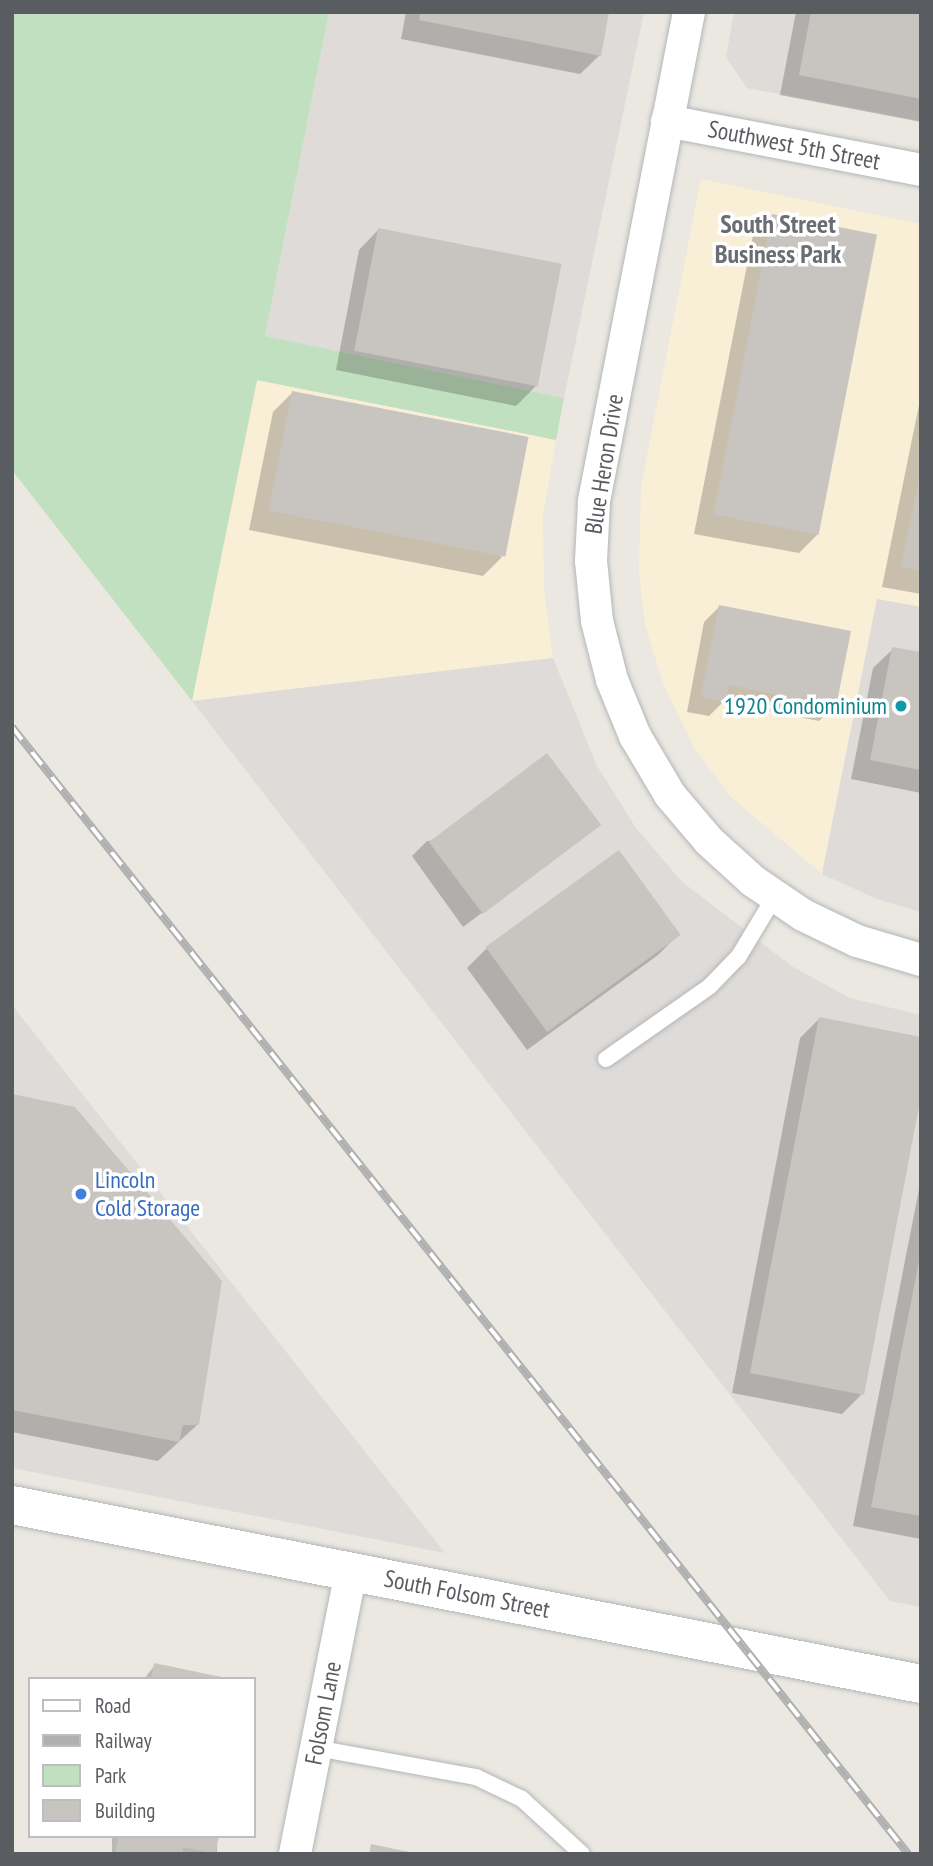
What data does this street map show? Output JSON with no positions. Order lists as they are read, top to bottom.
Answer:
{
  "streets": {
    "street": [
      "Southwest 5th Street",
      "Blue Heron Drive",
      "South Folsom Street",
      "Folsom Lane"
    ]
  },
  "crossings": [
    ["Southwest 5th Street", "Blue Heron Drive"],
    ["South Folsom Street", "Folsom Lane"]
  ],
  "districts": ["South Street Business Park"],
  "places": ["1920 Condominium", "Lincoln Cold Storage"],
  "legend": [
    "Road",
    "Railway",
    "Park",
    "Building"
  ]
}
